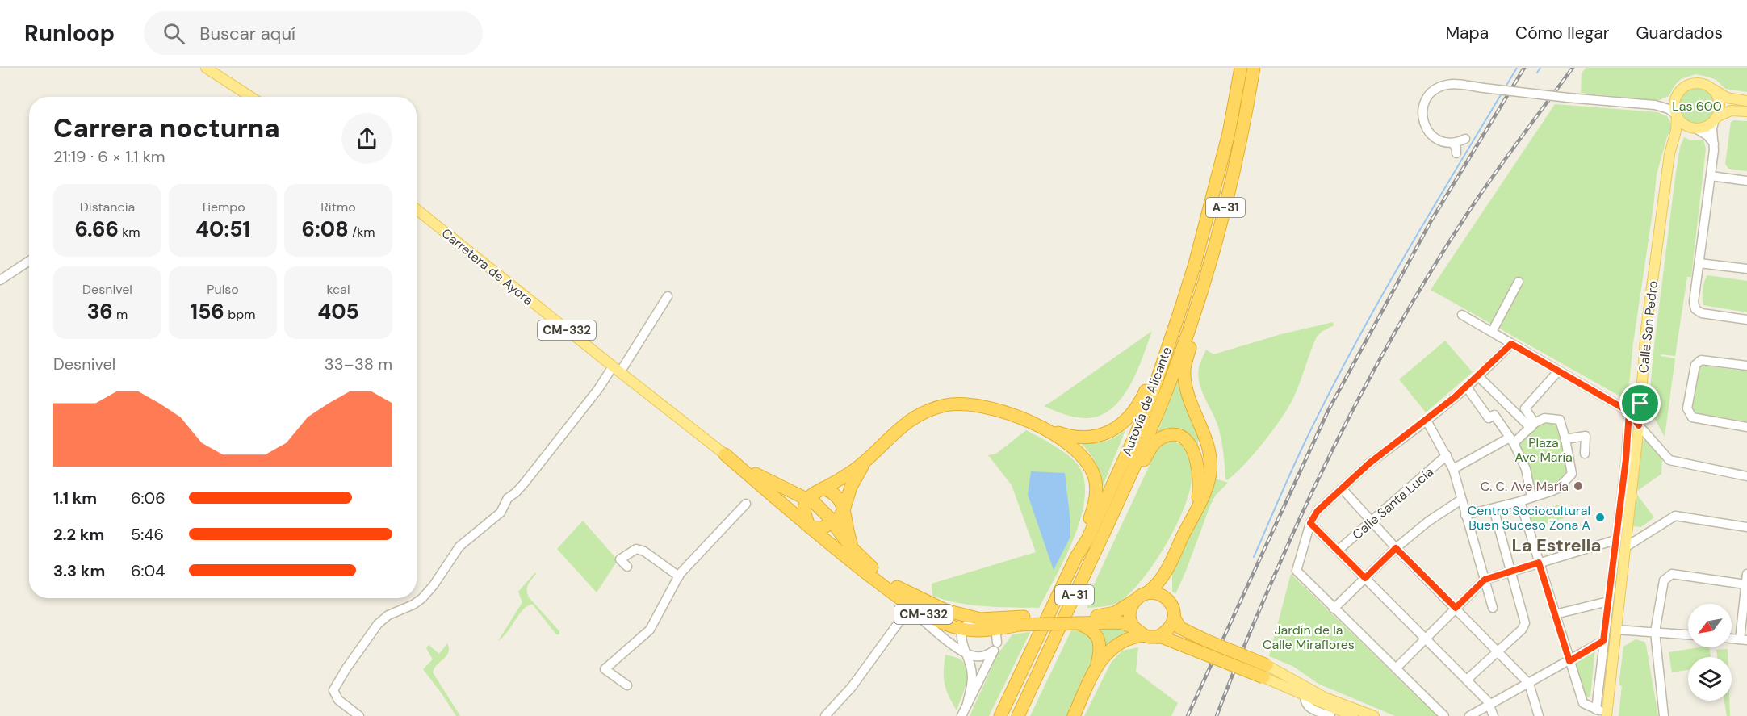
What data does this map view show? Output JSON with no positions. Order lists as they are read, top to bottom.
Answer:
{
  "streets": {
    "highway": ["A-31", "CM-332", "Autovía de Alicante"],
    "main road": ["Carretera de Ayora", "Calle San Pedro"],
    "street": ["Calle Santa Lucía"]
  },
  "crossings": [
    ["A-31", "CM-332"]
  ],
  "districts": ["La Estrella"],
  "parks": ["Las 600", "Plaza Ave María", "Jardín de la Calle Miraflores"],
  "places": ["C. C. Ave María", "Centro Sociocultural Buen Suceso Zona A"],
  "north": "bottom left",
  "page": {
    "header": "Runloop",
    "search": "Buscar aquí",
    "nav": ["Mapa", "Cómo llegar", "Guardados"],
    "heading": ["Carrera nocturna", "21:19 · 6 × 1.1 km"],
    "stats": [
      ["Distancia", "6.66 km"],
      ["Tiempo", "40:51"],
      ["Ritmo", "6:08 /km"],
      ["Desnivel", "36 m"],
      ["Pulso", "156 bpm"],
      ["kcal", "405"]
    ],
    "chart": ["Desnivel", "33–38 m"],
    "list": [
      {
        "name": "1.1 km",
        "note": "6:06"
      },
      {
        "name": "2.2 km",
        "note": "5:46"
      },
      {
        "name": "3.3 km",
        "note": "6:04"
      }
    ]
  }
}
